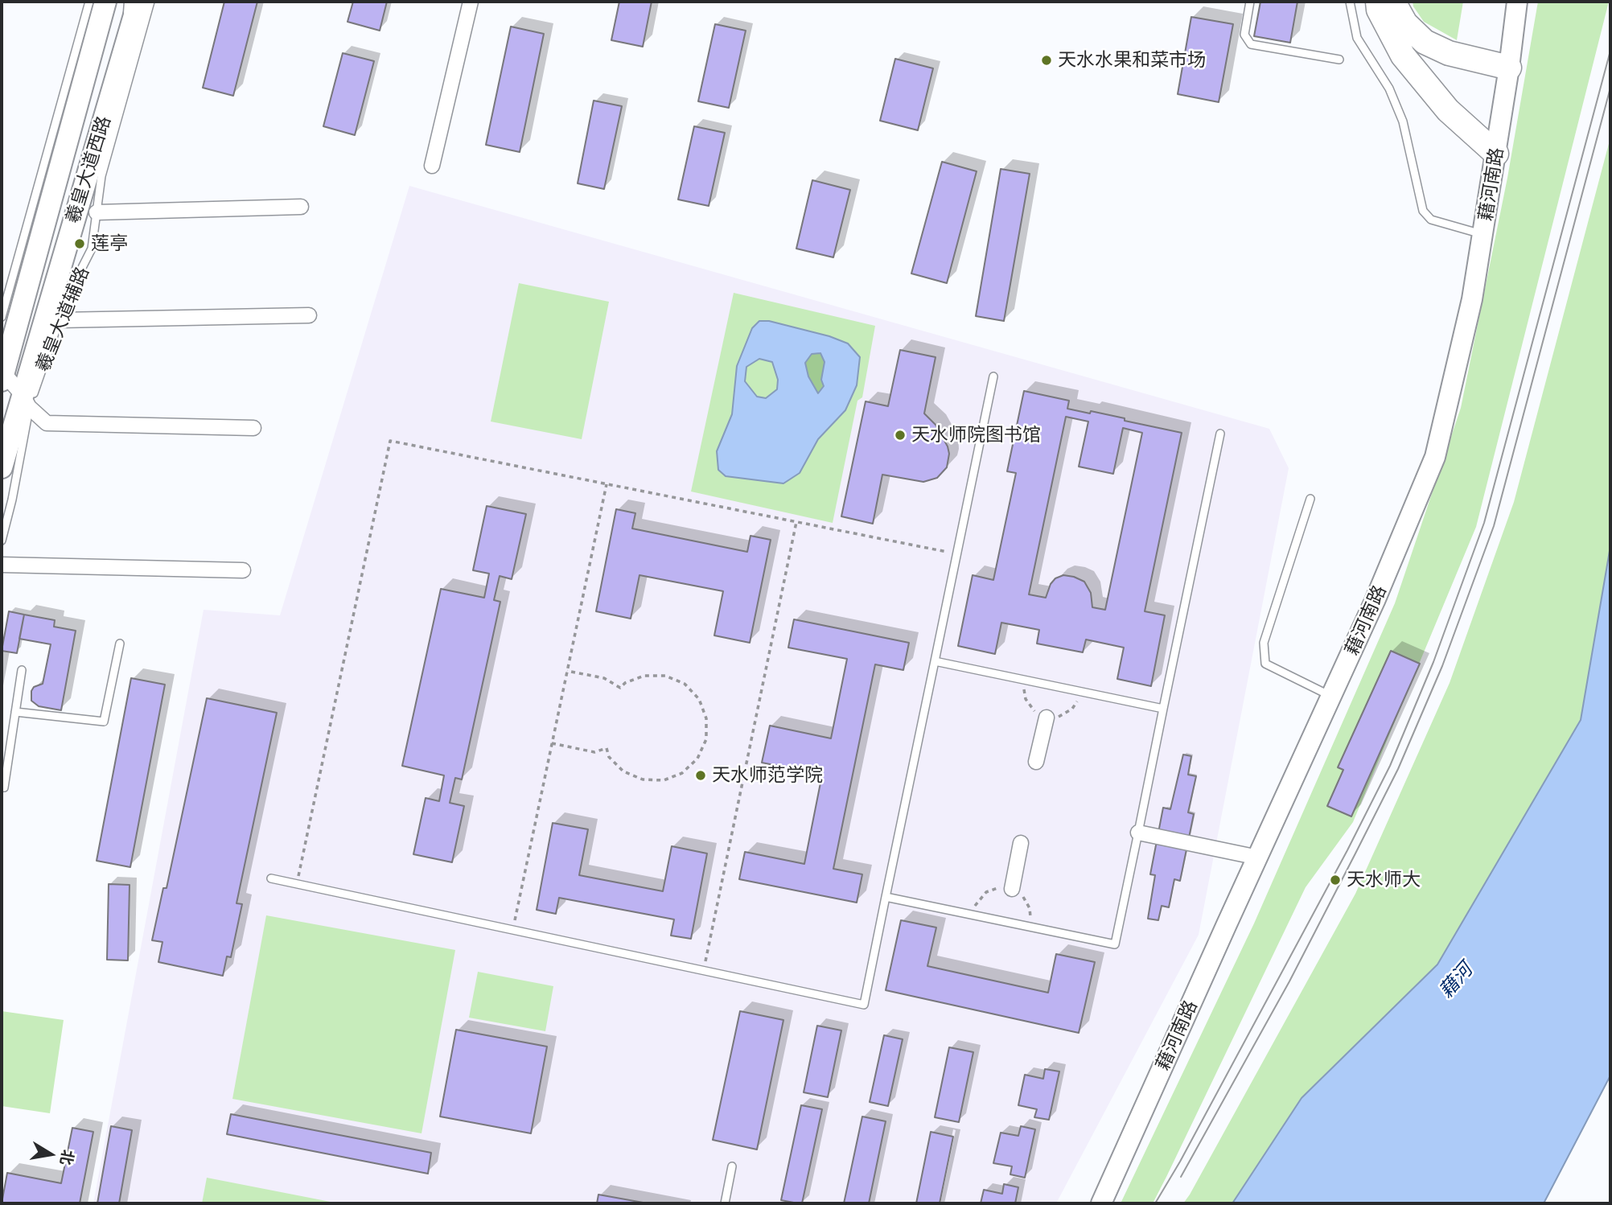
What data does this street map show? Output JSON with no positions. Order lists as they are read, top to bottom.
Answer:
{
  "streets": {
    "main road": ["羲皇大道西路", "藉河南路"],
    "lane": ["羲皇大道辅路"]
  },
  "crossings": [
    ["羲皇大道西路", "羲皇大道辅路"]
  ],
  "water": ["藉河"],
  "places": [
    "天水水果和菜市场",
    "莲亭",
    "天水师院图书馆",
    "天水师范学院",
    "天水师大"
  ],
  "north": "right"
}
